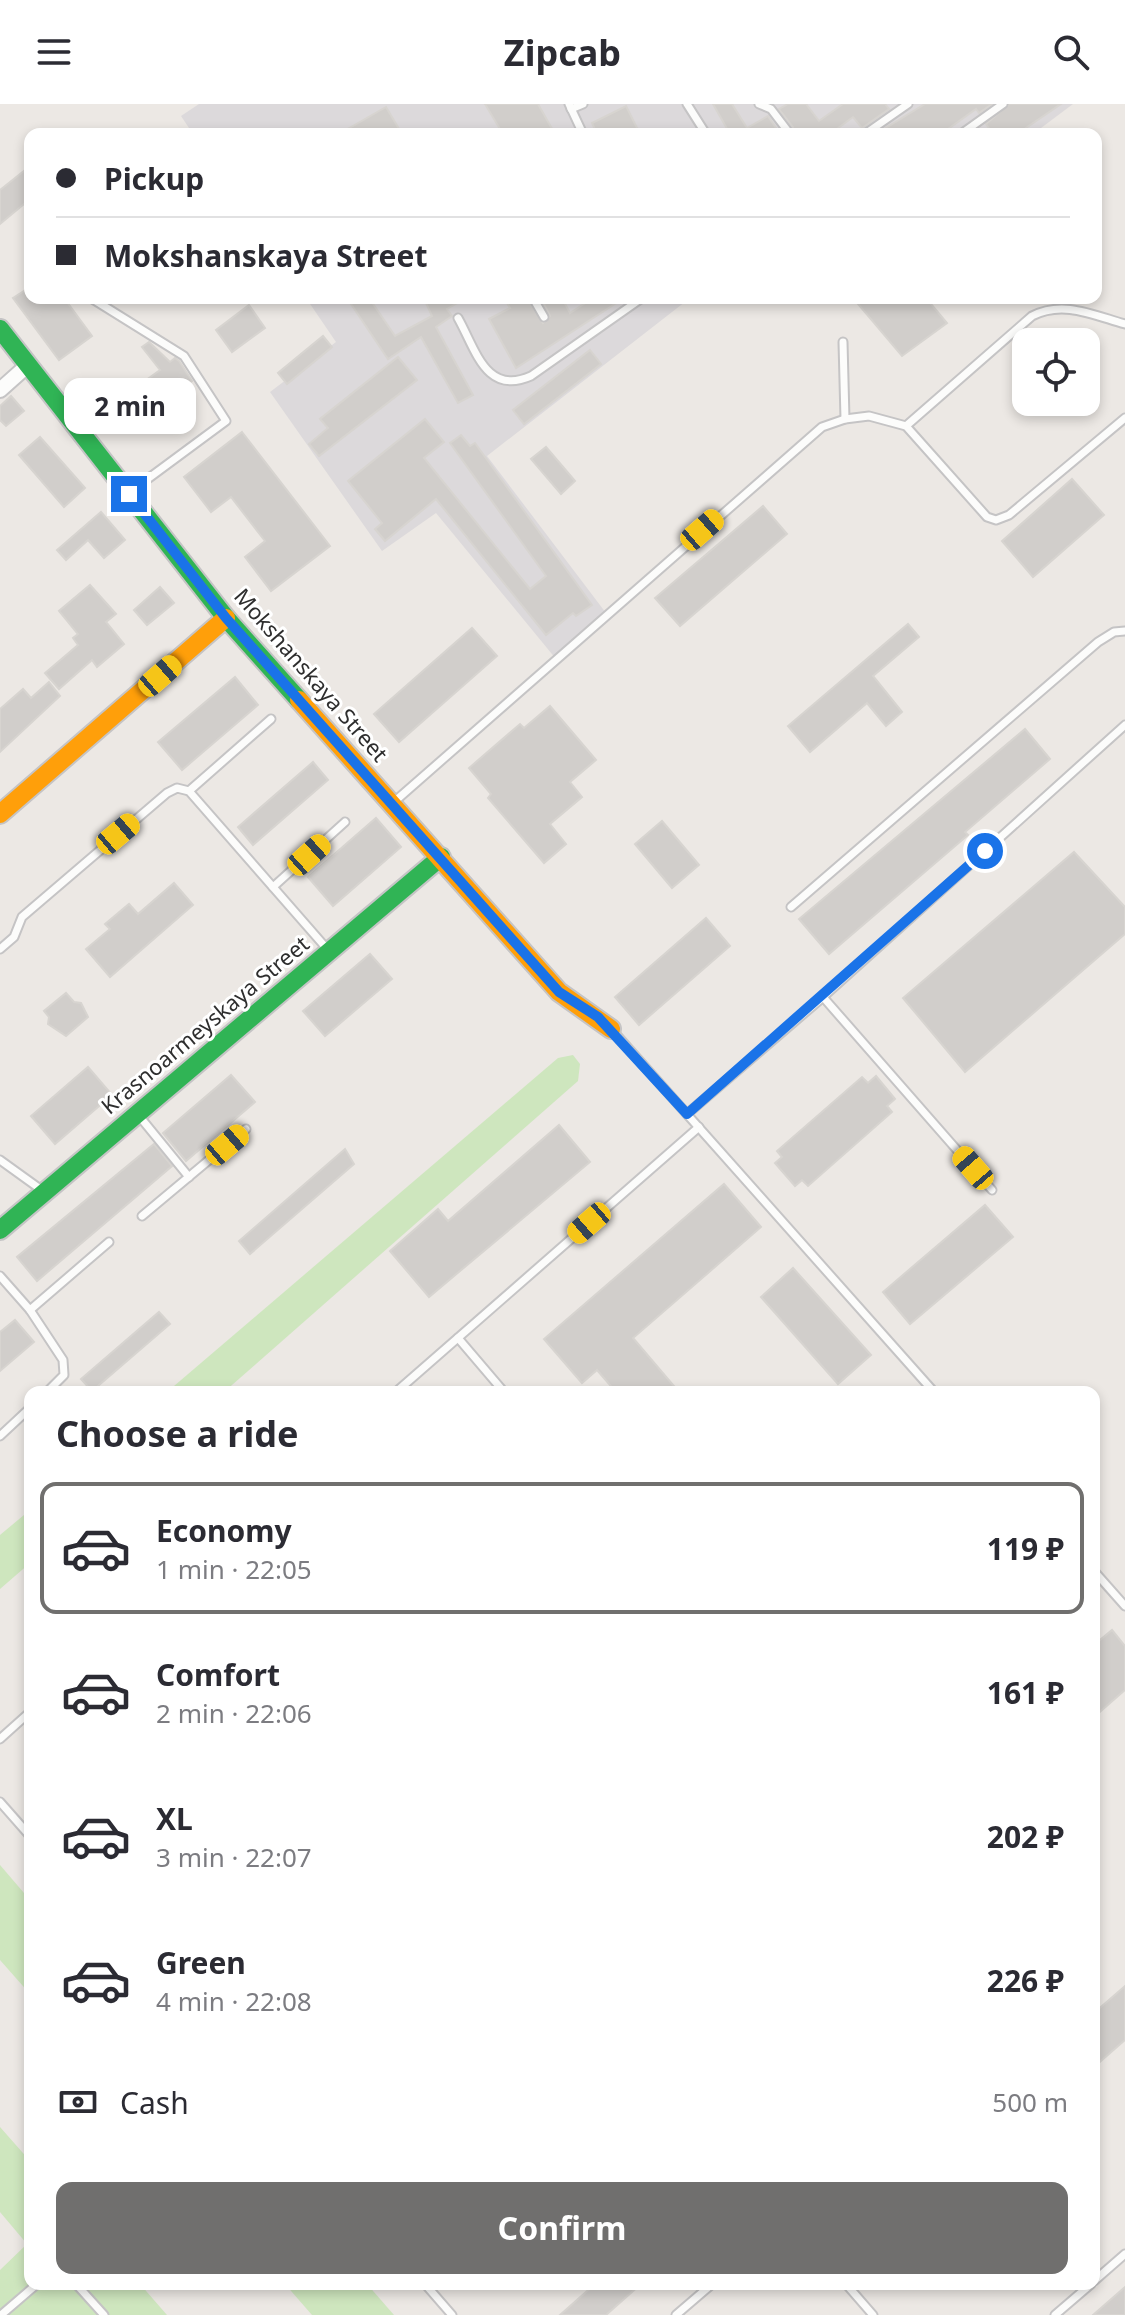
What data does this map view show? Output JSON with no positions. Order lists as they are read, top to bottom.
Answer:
{
  "streets": {
    "street": ["Mokshanskaya Street", "Krasnoarmeyskaya Street"]
  },
  "crossings": [
    ["Mokshanskaya Street", "Krasnoarmeyskaya Street"]
  ],
  "page": {
    "header": "Zipcab",
    "banner": ["Pickup", "Mokshanskaya Street"],
    "bubble": "2 min",
    "heading": "Choose a ride",
    "list": [
      {
        "name": "Economy",
        "note": "1 min · 22:05",
        "value": "119 ₽"
      },
      {
        "name": "Comfort",
        "note": "2 min · 22:06",
        "value": "161 ₽"
      },
      {
        "name": "XL",
        "note": "3 min · 22:07",
        "value": "202 ₽"
      },
      {
        "name": "Green",
        "note": "4 min · 22:08",
        "value": "226 ₽"
      }
    ],
    "pay": ["Cash", "500 m"],
    "buttons": "Confirm"
  }
}
